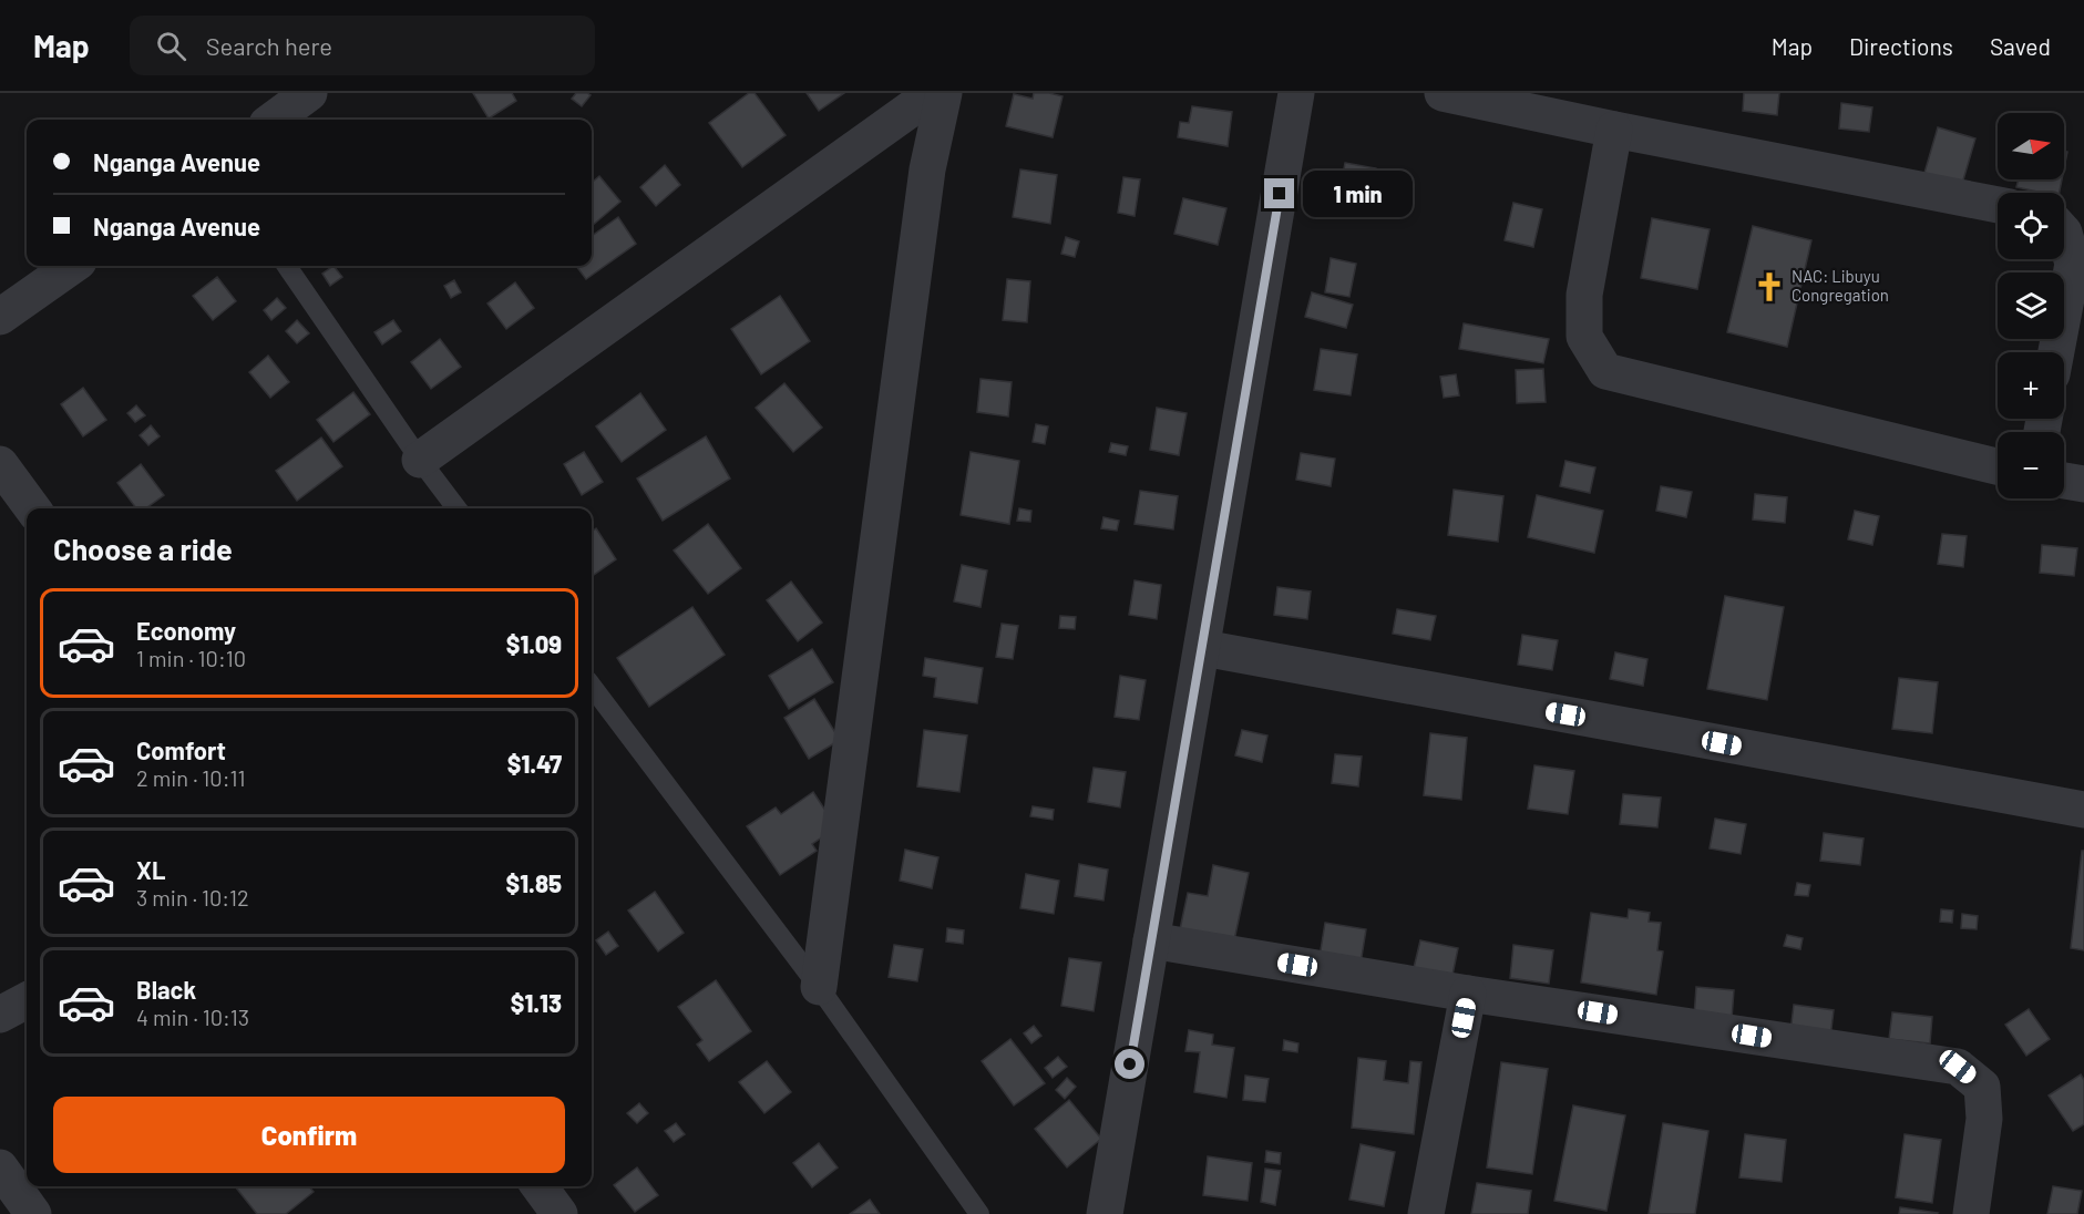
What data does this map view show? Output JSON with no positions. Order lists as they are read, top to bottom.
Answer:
{
  "places": {
    "church": ["NAC: Libuyu Congregation"]
  },
  "north": "right",
  "page": {
    "header": "Map",
    "search": "Search here",
    "nav": ["Map", "Directions", "Saved"],
    "map_buttons": ["+", "−"],
    "banner": ["Nganga Avenue", "Nganga Avenue"],
    "bubble": "1 min",
    "heading": "Choose a ride",
    "list": [
      {
        "name": "Economy",
        "note": "1 min · 10:10",
        "value": "$1.09"
      },
      {
        "name": "Comfort",
        "note": "2 min · 10:11",
        "value": "$1.47"
      },
      {
        "name": "XL",
        "note": "3 min · 10:12",
        "value": "$1.85"
      },
      {
        "name": "Black",
        "note": "4 min · 10:13",
        "value": "$1.13"
      }
    ],
    "buttons": "Confirm"
  }
}
